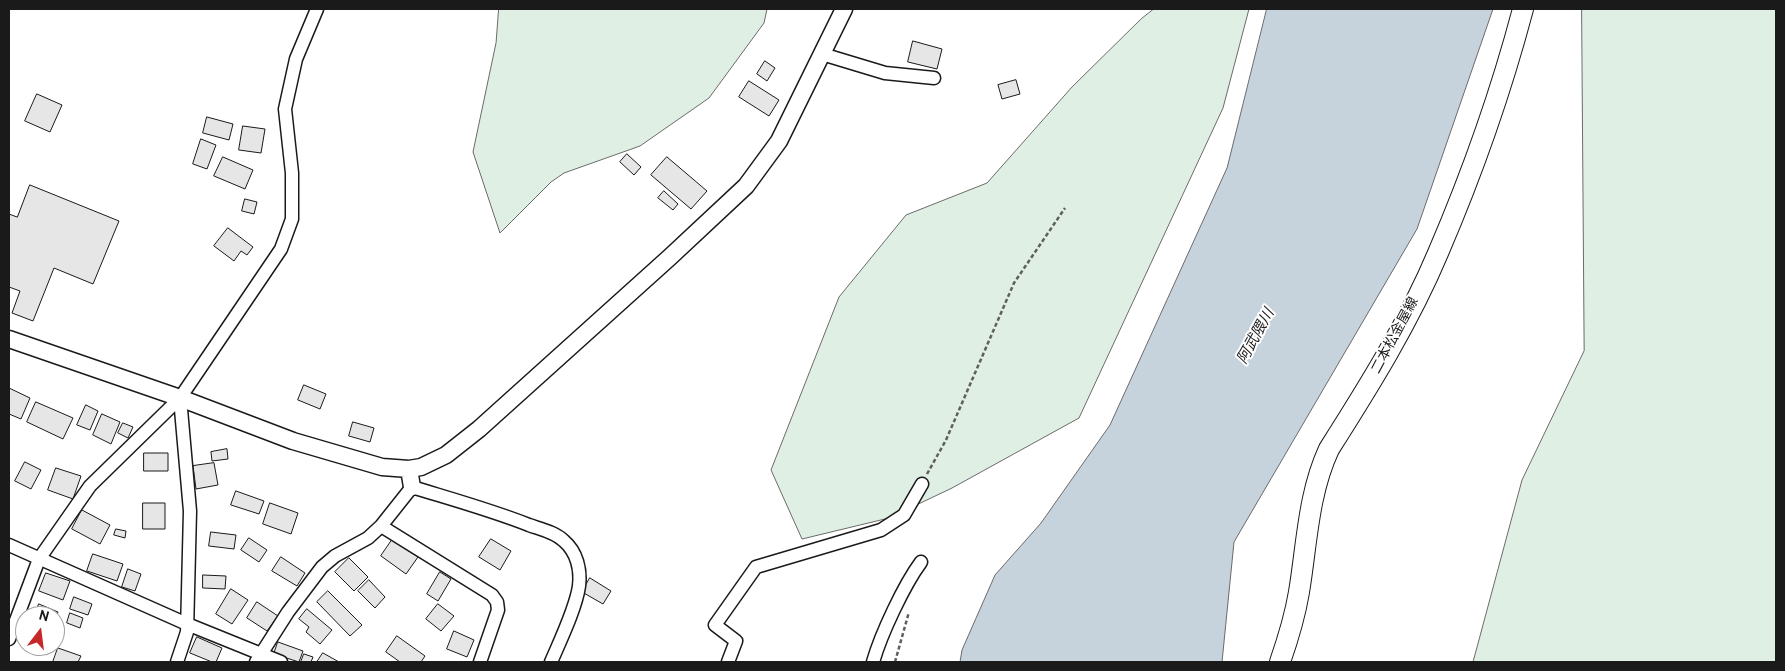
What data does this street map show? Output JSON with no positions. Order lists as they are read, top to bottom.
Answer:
{
  "streets": {
    "main road": ["二本松金屋線"]
  },
  "water": ["阿武隈川"],
  "north": "top"
}
